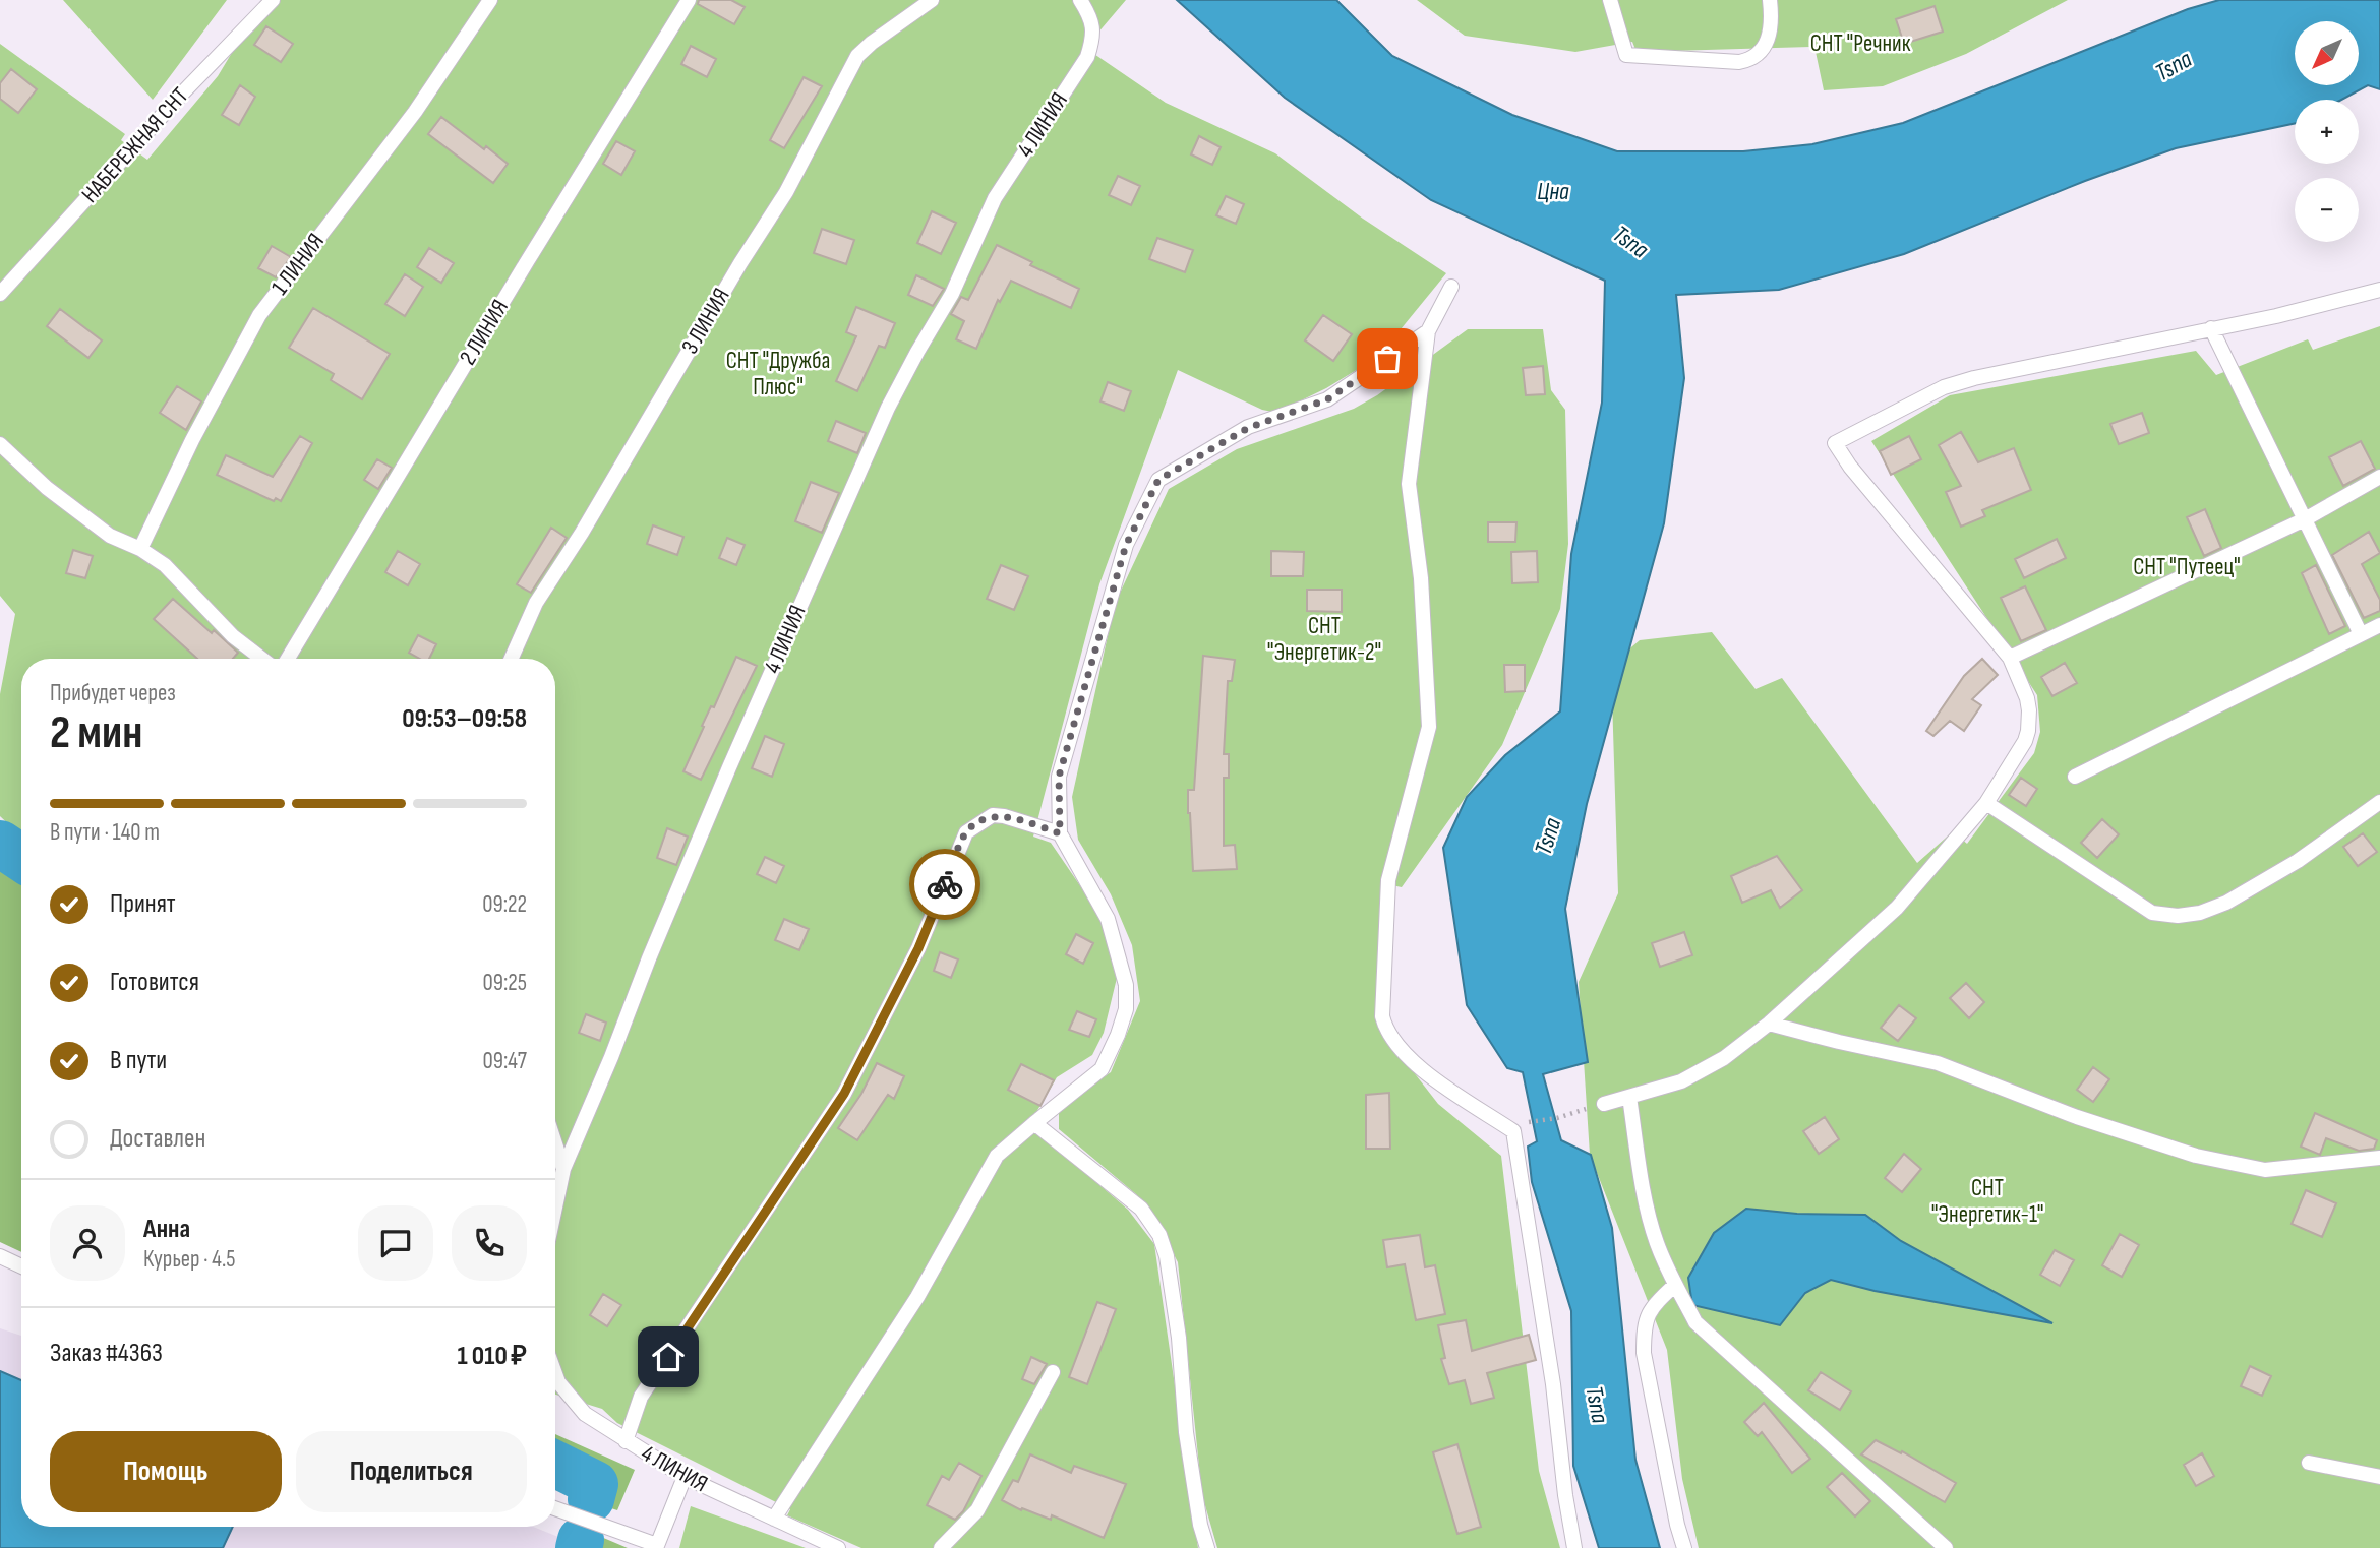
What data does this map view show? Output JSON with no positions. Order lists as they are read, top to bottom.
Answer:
{
  "streets": {
    "lane": [
      "4 ЛИНИЯ",
      "НАБЕРЕЖНАЯ СНТ",
      "1 ЛИНИЯ",
      "3 ЛИНИЯ",
      "2 ЛИНИЯ"
    ]
  },
  "water": ["Tsna", "Цна"],
  "parks": [
    "СНТ \"Речник",
    "СНТ \"Дружба Плюс\"",
    "СНТ \"Путеец\"",
    "СНТ \"Энергетик-2\"",
    "СНТ \"Энергетик-1\""
  ],
  "north": "bottom left",
  "page": {
    "map_buttons": ["+", "−"],
    "heading": ["2 мин", "Прибудет через", "09:53–09:58"],
    "panel": [
      "Анна",
      "Курьер · 4.5",
      "Заказ #4363",
      "1 010 ₽"
    ],
    "bar": "В пути · 140 m",
    "list": [
      ["Принят", "09:22"],
      ["Готовится", "09:25"],
      ["В пути", "09:47"],
      "Доставлен"
    ],
    "buttons": ["Помощь", "Поделиться"]
  }
}
